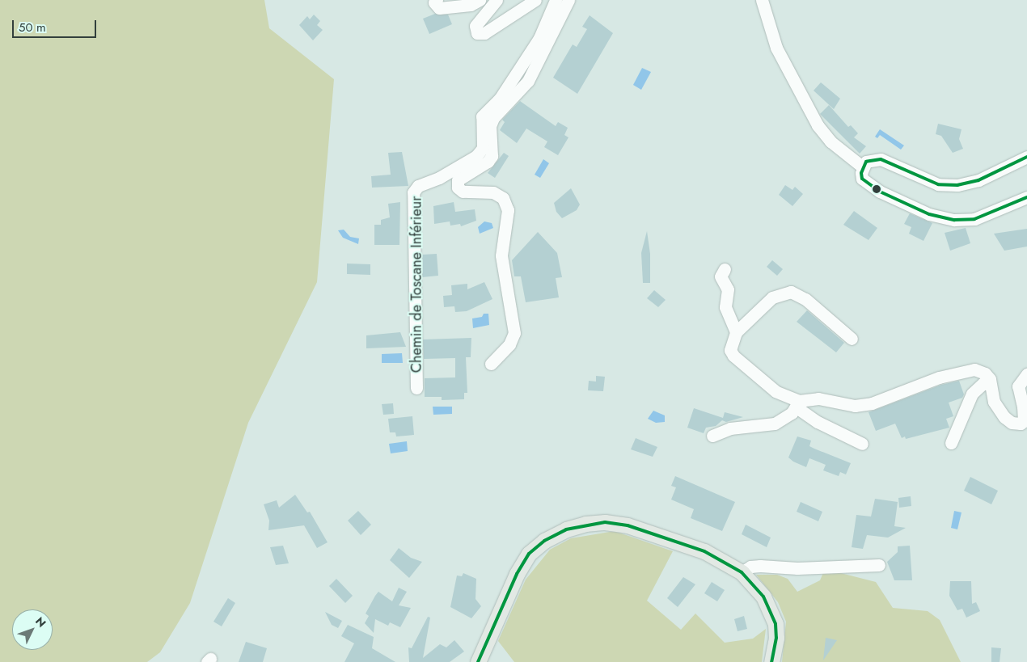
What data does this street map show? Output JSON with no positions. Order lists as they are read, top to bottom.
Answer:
{
  "streets": {
    "street": ["Chemin de Toscane Inférieur"]
  },
  "scale_bar": "50 m",
  "north": "top right"
}
